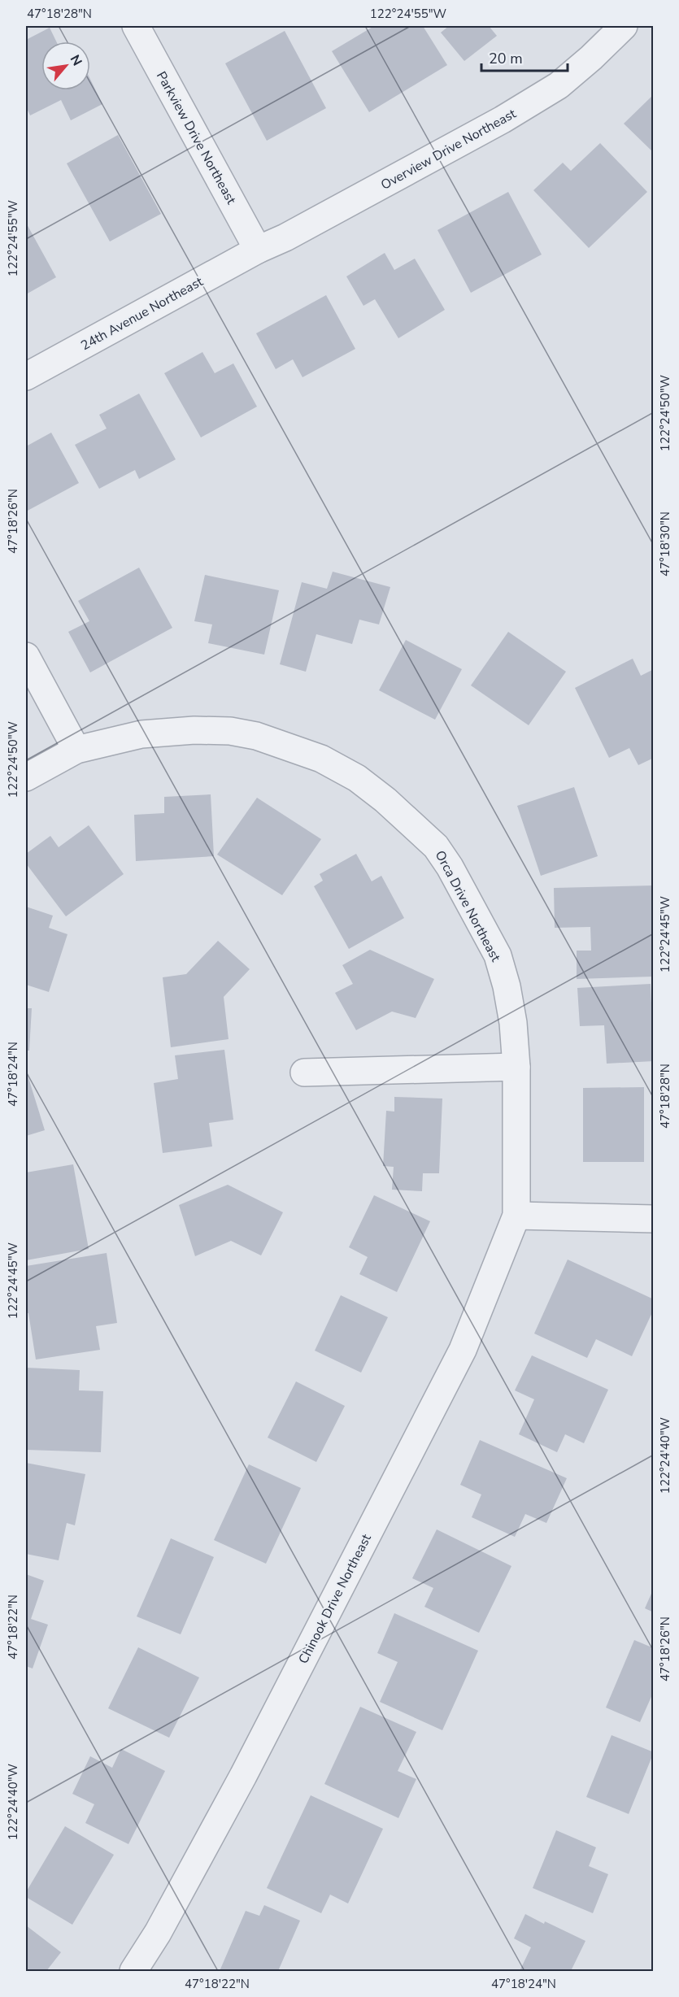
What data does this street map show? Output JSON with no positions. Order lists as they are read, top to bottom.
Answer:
{
  "streets": {
    "street": [
      "Parkview Drive Northeast",
      "Overview Drive Northeast",
      "24th Avenue Northeast",
      "Orca Drive Northeast",
      "Chinook Drive Northeast"
    ]
  },
  "crossings": [
    ["Parkview Drive Northeast", "Overview Drive Northeast"],
    ["Parkview Drive Northeast", "24th Avenue Northeast"],
    ["Overview Drive Northeast", "24th Avenue Northeast"],
    ["Orca Drive Northeast", "Chinook Drive Northeast"]
  ],
  "scale_bar": "20 m",
  "north": "top right",
  "coordinates": [
    "47°18'28\"N",
    "122°24'55\"W",
    "122°24'50\"W",
    "47°18'26\"N",
    "47°18'30\"N",
    "122°24'45\"W",
    "47°18'24\"N",
    "122°24'40\"W",
    "47°18'22\"N"
  ]
}
